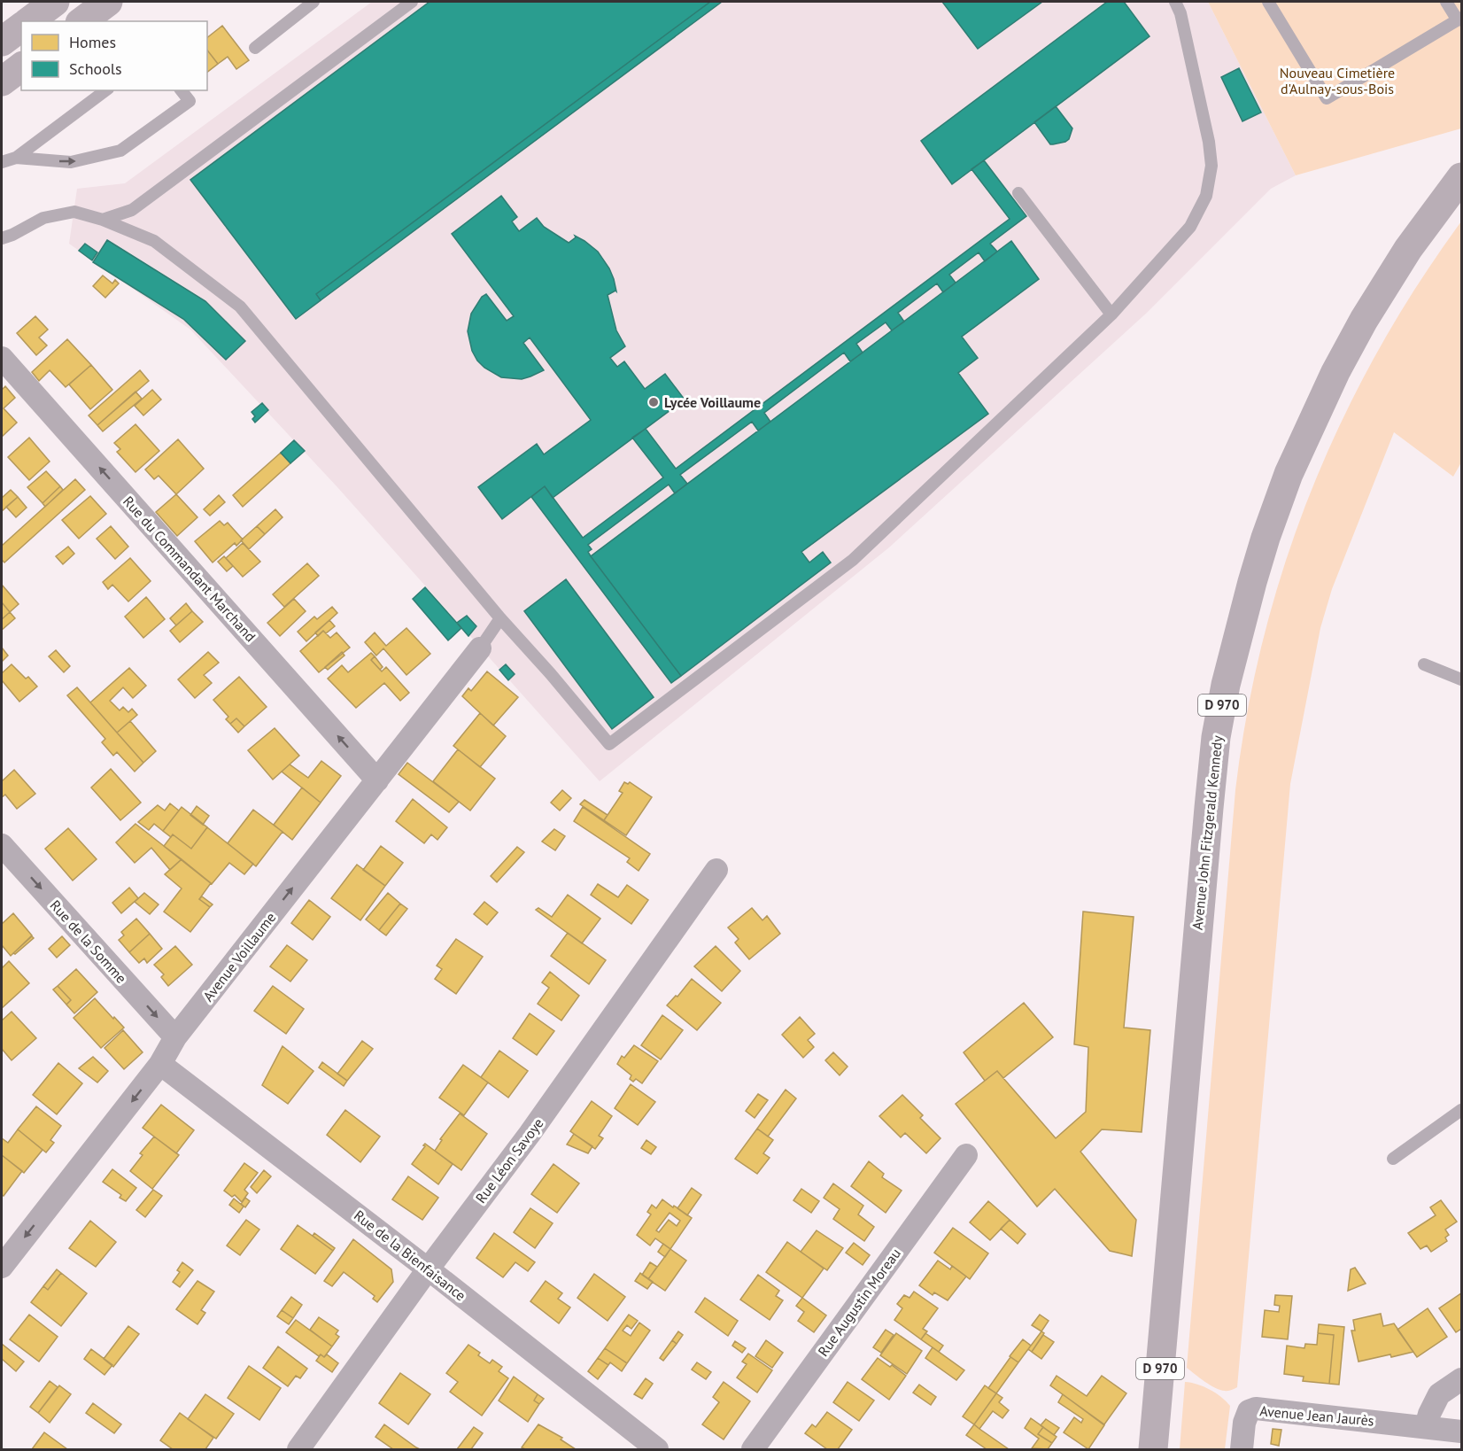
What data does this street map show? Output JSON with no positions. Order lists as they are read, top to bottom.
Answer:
{
  "streets": {
    "main road": ["D 970", "Avenue John Fitzgerald Kennedy"],
    "street": [
      "Rue du Commandant Marchand",
      "Rue de la Somme",
      "Avenue Voillaume",
      "Rue Léon Savoye",
      "Rue de la Bienfaisance",
      "Rue Augustin Moreau",
      "Avenue Jean Jaurès"
    ]
  },
  "crossings": [
    ["Rue du Commandant Marchand", "Avenue Voillaume"],
    ["Rue de la Somme", "Avenue Voillaume"],
    ["Avenue Voillaume", "Rue de la Bienfaisance"],
    ["Rue Léon Savoye", "Rue de la Bienfaisance"]
  ],
  "one_way": ["Rue du Commandant Marchand", "Rue de la Somme"],
  "parks": ["Nouveau Cimetière d'Aulnay-sous-Bois"],
  "places": ["Lycée Voillaume"],
  "legend": ["Homes", "Schools"]
}
